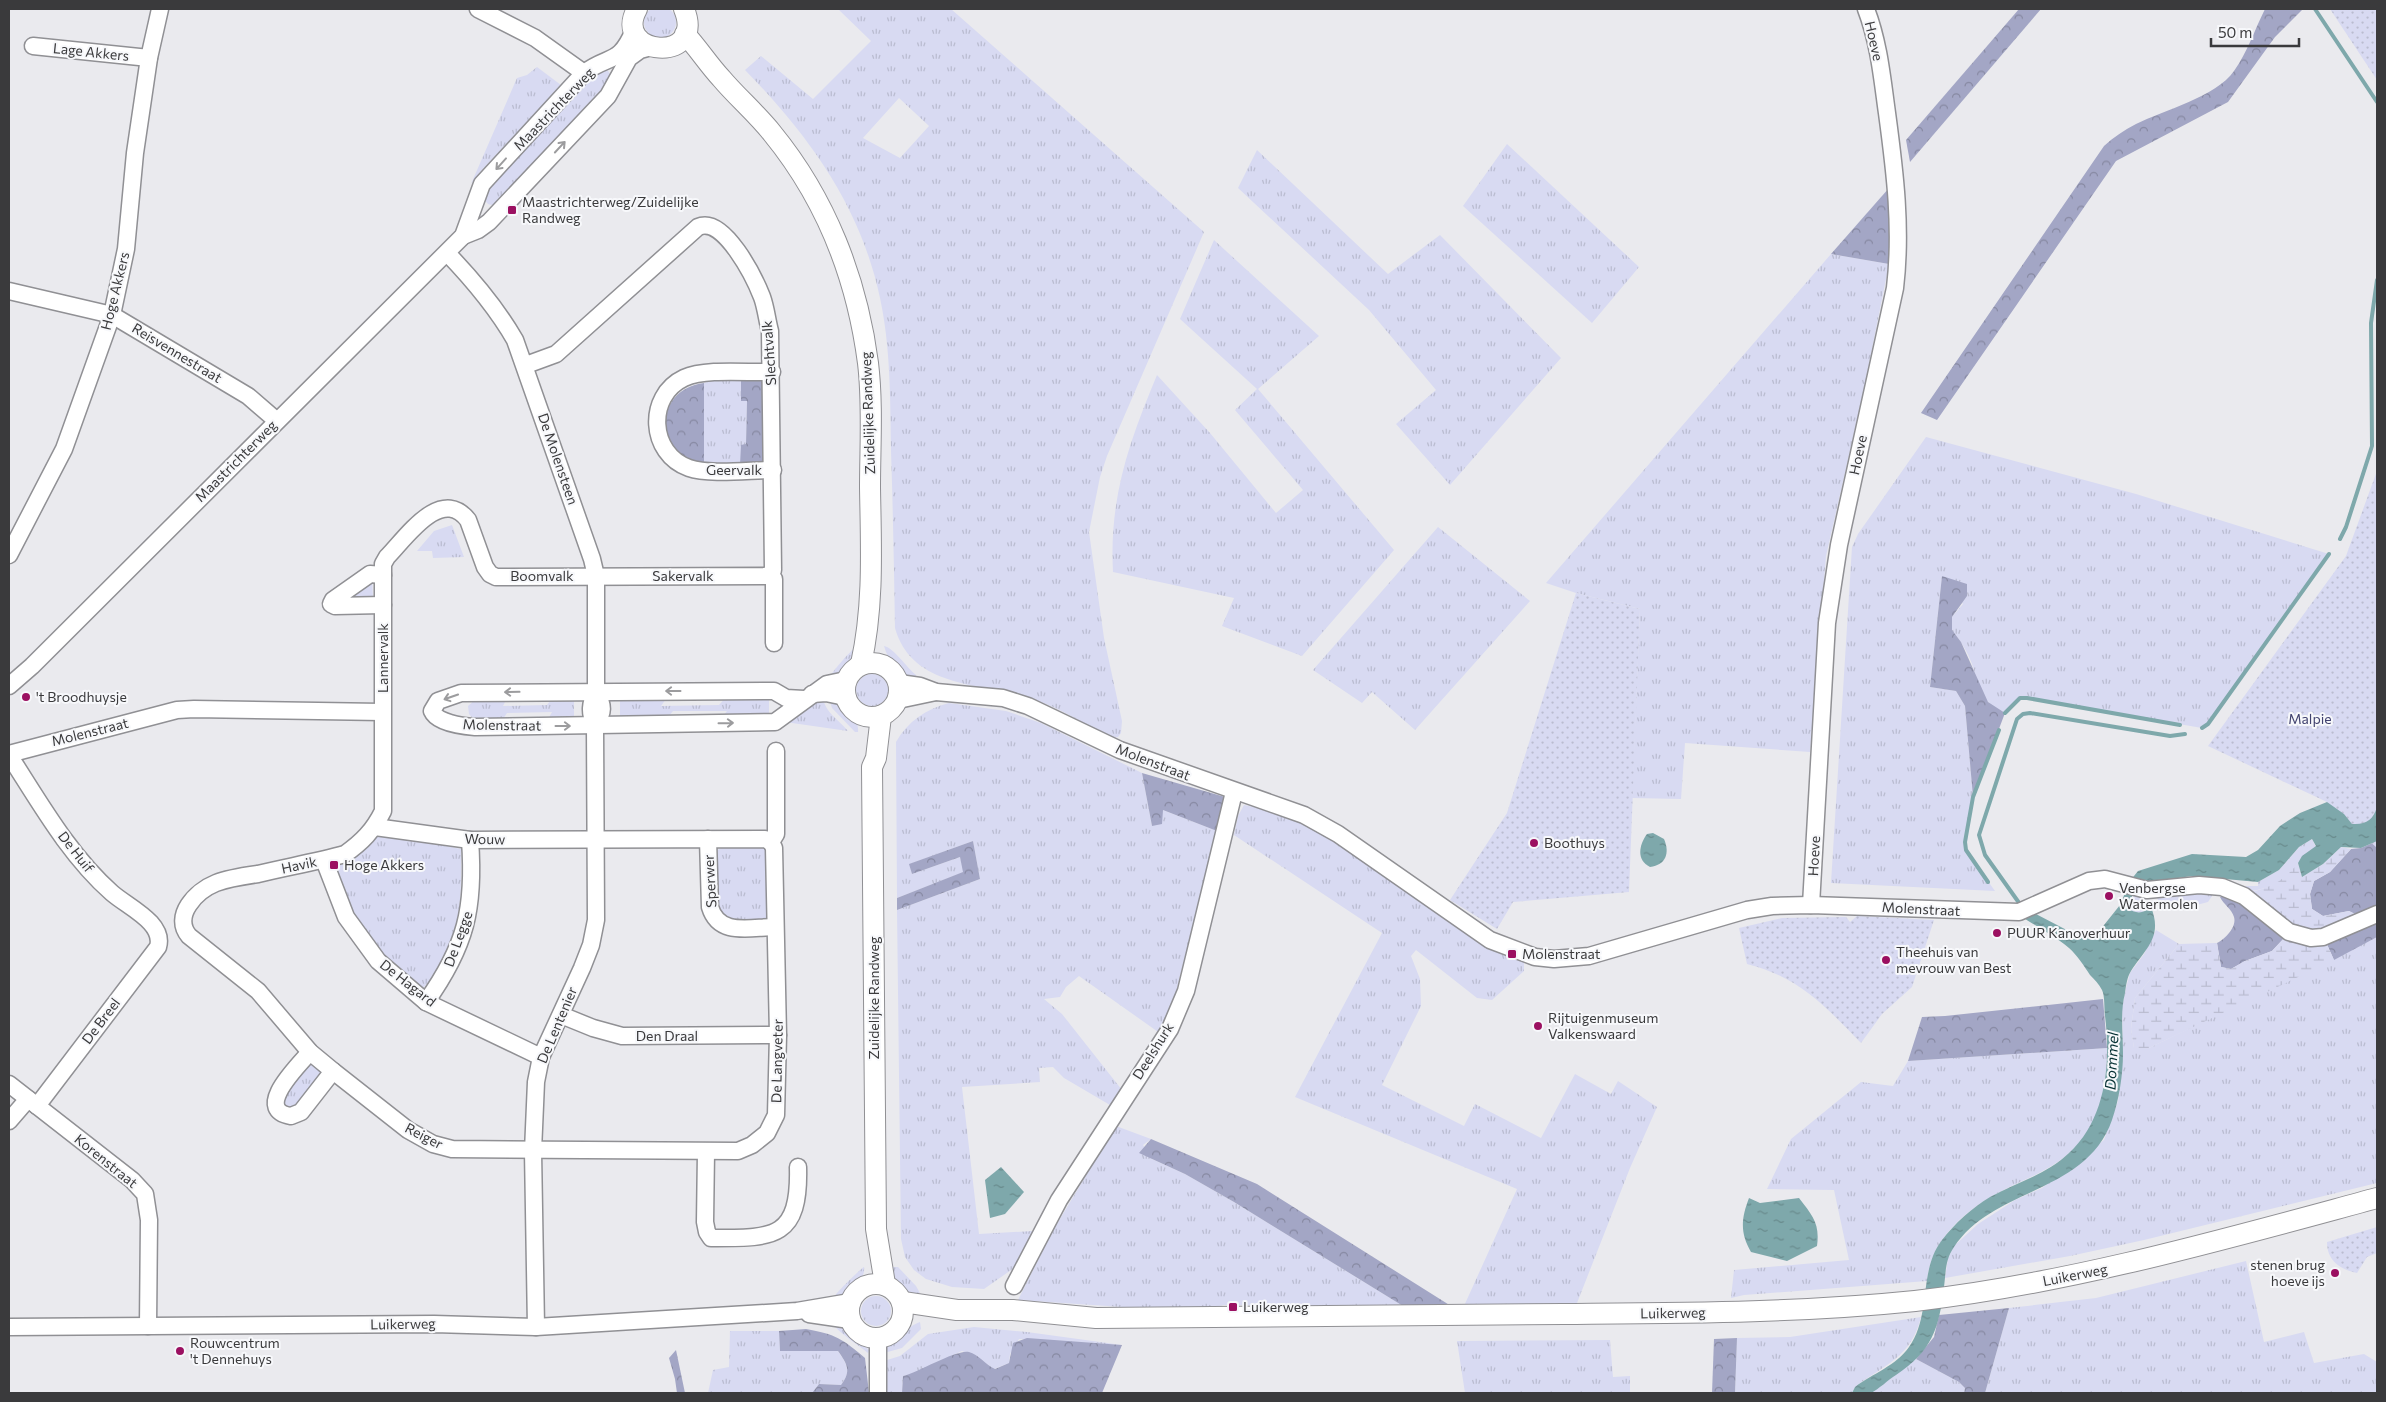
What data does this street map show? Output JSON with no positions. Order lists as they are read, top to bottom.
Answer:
{
  "streets": {
    "main road": ["Zuidelijke Randweg", "Luikerweg"],
    "street": [
      "Hoeve",
      "Lage Akkers",
      "Maastrichterweg",
      "Hoge Akkers",
      "Reisvennestraat",
      "Slechtvalk",
      "De Molensteen",
      "Geervalk",
      "Boomvalk",
      "Sakervalk",
      "Lannervalk",
      "Molenstraat",
      "Wouw",
      "De Huif",
      "Havik",
      "Sperwer",
      "De Legge",
      "De Hagard",
      "De Breel",
      "De Lentenier",
      "Den Draal",
      "Deelshurk",
      "De Langveter",
      "Reiger",
      "Korenstraat"
    ]
  },
  "crossings": [
    ["Hoeve", "Molenstraat"],
    ["Lage Akkers", "Hoge Akkers"],
    ["Maastrichterweg", "Reisvennestraat"],
    ["Maastrichterweg", "De Molensteen"],
    ["Hoge Akkers", "Reisvennestraat"],
    ["Slechtvalk", "De Molensteen"],
    ["Slechtvalk", "Geervalk"],
    ["Slechtvalk", "Sakervalk"],
    ["Zuidelijke Randweg", "Molenstraat"],
    ["Zuidelijke Randweg", "Luikerweg"],
    ["De Molensteen", "Boomvalk"],
    ["De Molensteen", "Sakervalk"],
    ["De Molensteen", "Molenstraat"],
    ["De Molensteen", "De Lentenier"],
    ["Boomvalk", "Sakervalk"],
    ["Boomvalk", "Lannervalk"],
    ["Lannervalk", "Molenstraat"],
    ["Lannervalk", "Havik"],
    ["Molenstraat", "De Huif"],
    ["Molenstraat", "Havik"],
    ["Molenstraat", "De Lentenier"],
    ["Molenstraat", "Deelshurk"],
    ["Wouw", "Havik"],
    ["Wouw", "Sperwer"],
    ["Wouw", "De Legge"],
    ["Wouw", "De Lentenier"],
    ["De Huif", "De Breel"],
    ["Havik", "De Hagard"],
    ["Havik", "Reiger"],
    ["Sperwer", "De Lentenier"],
    ["Sperwer", "De Langveter"],
    ["De Legge", "De Hagard"],
    ["De Hagard", "De Lentenier"],
    ["De Breel", "Korenstraat"],
    ["De Lentenier", "Den Draal"],
    ["De Lentenier", "De Langveter"],
    ["De Lentenier", "Reiger"],
    ["De Lentenier", "Luikerweg"],
    ["Den Draal", "De Langveter"],
    ["De Langveter", "Reiger"],
    ["Korenstraat", "Luikerweg"]
  ],
  "water": ["Dommel"],
  "parks": ["Malpie"],
  "places": {
    "transit": [
      "Maastrichterweg/Zuidelijke Randweg",
      "Hoge Akkers",
      "Molenstraat",
      "Luikerweg"
    ],
    "other": [
      "'t Broodhuysje",
      "Boothuys",
      "Venbergse Watermolen",
      "PUUR Kanoverhuur",
      "Theehuis van mevrouw van Best",
      "Rijtuigenmuseum Valkenswaard",
      "stenen brug hoeve ijs",
      "Rouwcentrum 't Dennehuys"
    ]
  },
  "scale_bar": "50 m"
}
